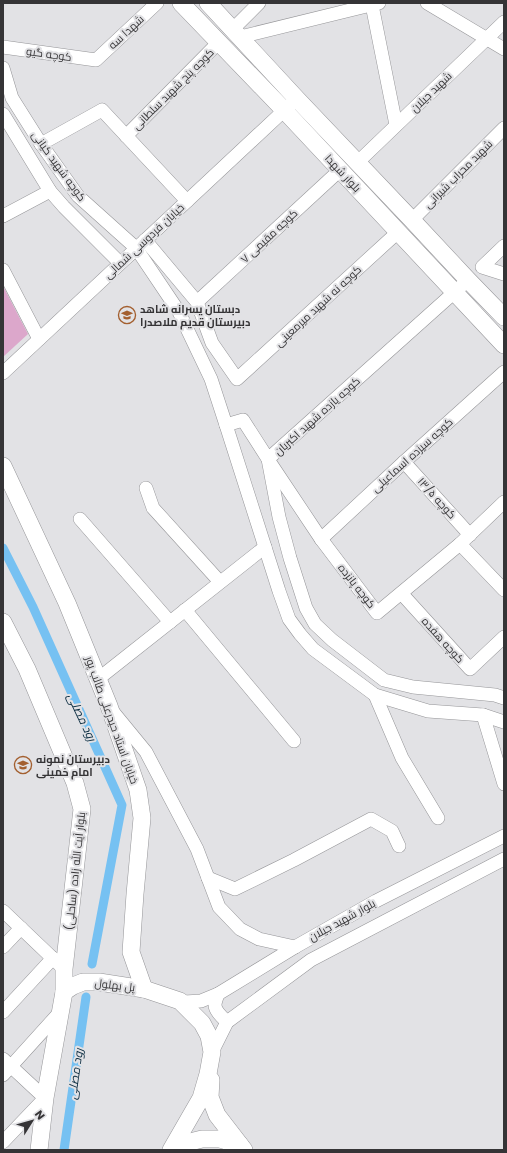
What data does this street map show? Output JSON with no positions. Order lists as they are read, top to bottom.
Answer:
{
  "streets": {
    "main road": [
      "بلوار شهدا",
      "خیابان استاد حیدرعلی طالب پور",
      "بلوار آیت الله زاده (ساحلی)",
      "پل بهلول"
    ],
    "street": [
      "شهدا سه",
      "کوچه گیو",
      "کوچه پنج شهید سلطانی",
      "شهید جیلان",
      "کوچه شهید کیانی",
      "شهید محراب شیرانی",
      "کوچه مقیمی ۷",
      "خیابان فردوسی شمالی",
      "کوچه نه شهید میرمعینی",
      "کوچه یازده شهید اکبریان",
      "کوچه سیزده اسماعیلی",
      "کوچه ۱۳/۵",
      "کوچه پانزده",
      "کوچه هفده",
      "بلوار شهید جیلان"
    ]
  },
  "crossings": [
    ["شهدا سه", "کوچه گیو"],
    ["کوچه پنج شهید سلطانی", "بلوار شهدا"],
    ["شهید جیلان", "بلوار شهدا"],
    ["کوچه شهید کیانی", "خیابان فردوسی شمالی"],
    ["بلوار شهدا", "شهید محراب شیرانی"],
    ["بلوار شهدا", "کوچه مقیمی ۷"],
    ["بلوار شهدا", "خیابان فردوسی شمالی"],
    ["بلوار شهدا", "کوچه نه شهید میرمعینی"],
    ["بلوار شهدا", "کوچه یازده شهید اکبریان"],
    ["کوچه مقیمی ۷", "کوچه نه شهید میرمعینی"],
    ["کوچه یازده شهید اکبریان", "کوچه پانزده"],
    ["کوچه سیزده اسماعیلی", "کوچه ۱۳/۵"],
    ["کوچه سیزده اسماعیلی", "کوچه پانزده"],
    ["کوچه ۱۳/۵", "کوچه پانزده"],
    ["کوچه پانزده", "کوچه هفده"],
    ["خیابان استاد حیدرعلی طالب پور", "پل بهلول"],
    ["بلوار آیت الله زاده (ساحلی)", "پل بهلول"],
    ["بلوار شهید جیلان", "پل بهلول"]
  ],
  "water": ["رود مصلی"],
  "places": {
    "school or university": ["دبستان پسرانه شاهد دبیرستان قدیم ملاصدرا", "دبیرستان نمونه امام خمینی"]
  },
  "north": "top right"
}
